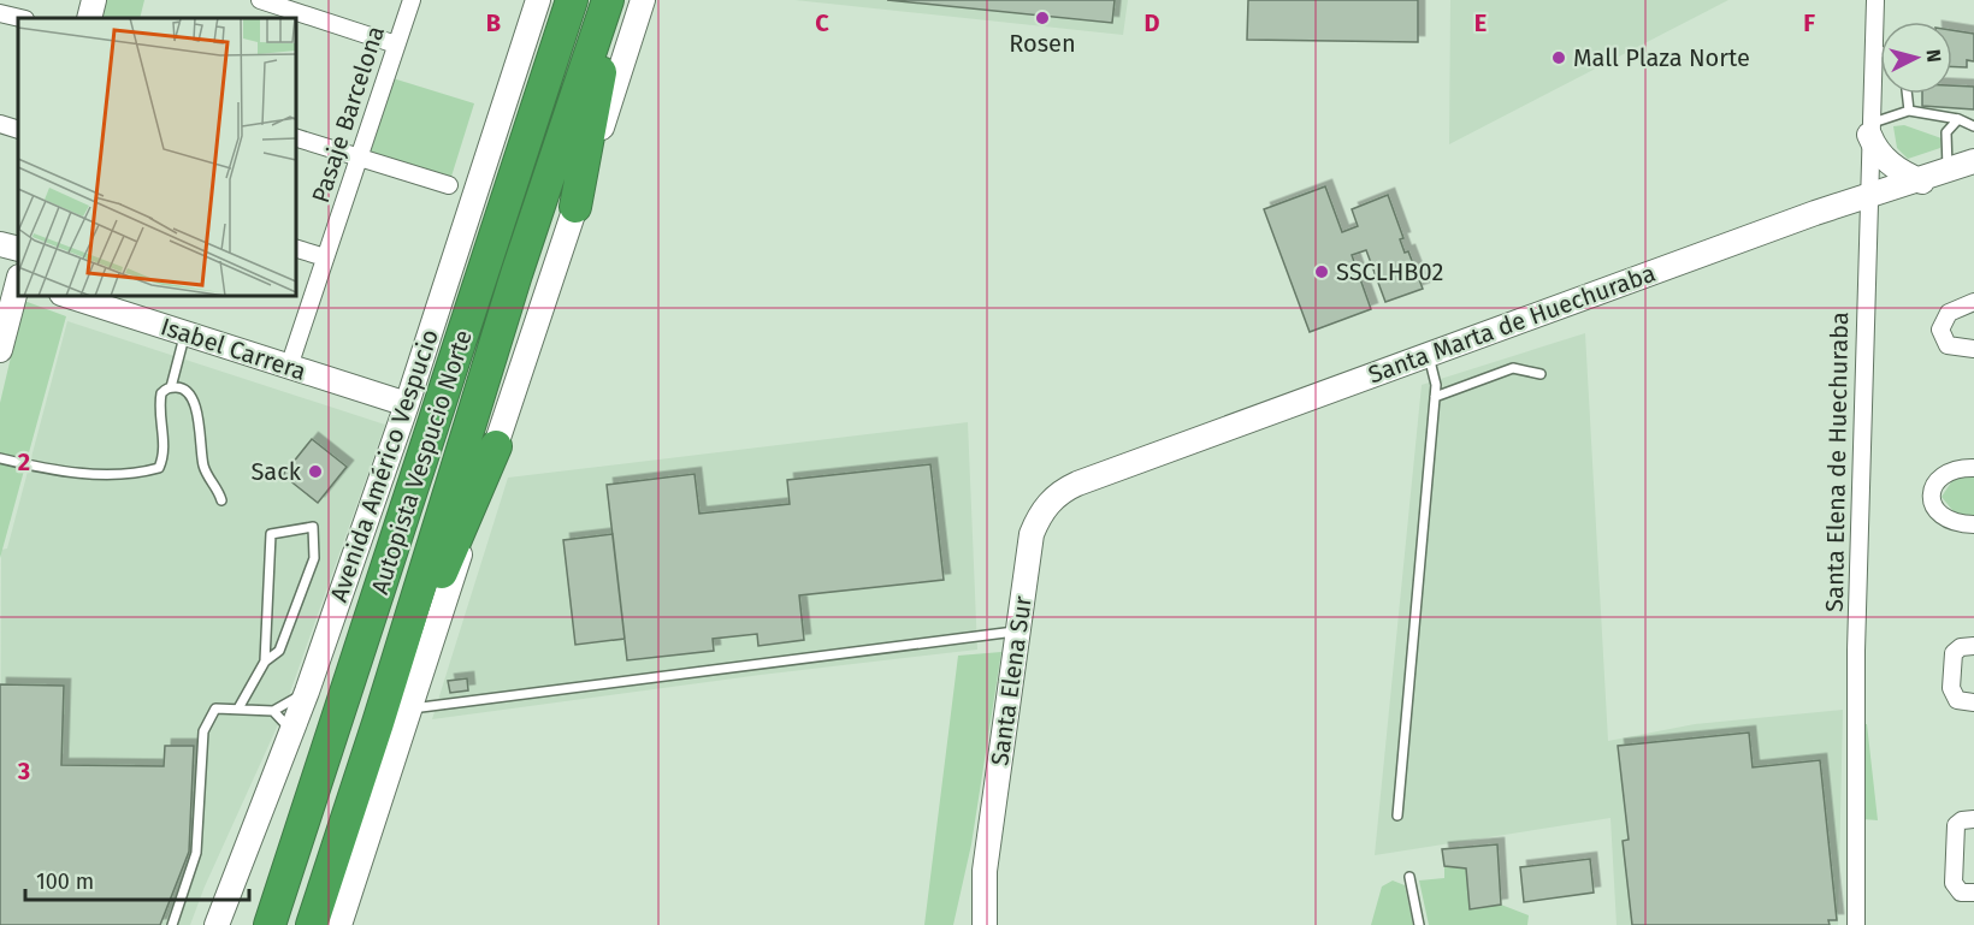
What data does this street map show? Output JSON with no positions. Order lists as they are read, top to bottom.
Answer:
{
  "streets": {
    "highway": ["Autopista Vespucio Norte"],
    "street": [
      "Pasaje Barcelona",
      "Santa Marta de Huechuraba",
      "Isabel Carrera",
      "Santa Elena de Huechuraba",
      "Avenida Américo Vespucio",
      "Santa Elena Sur"
    ]
  },
  "crossings": [
    ["Pasaje Barcelona", "Isabel Carrera"],
    ["Santa Marta de Huechuraba", "Santa Elena de Huechuraba"],
    ["Santa Marta de Huechuraba", "Santa Elena Sur"],
    ["Isabel Carrera", "Avenida Américo Vespucio"]
  ],
  "places": [
    "Rosen",
    "Mall Plaza Norte",
    "SSCLHB02",
    "Sack"
  ],
  "scale_bar": "100 m",
  "north": "right",
  "grid": {
    "columns": [
      "B",
      "C",
      "D",
      "E",
      "F"
    ],
    "rows": ["2", "3"]
  }
}
